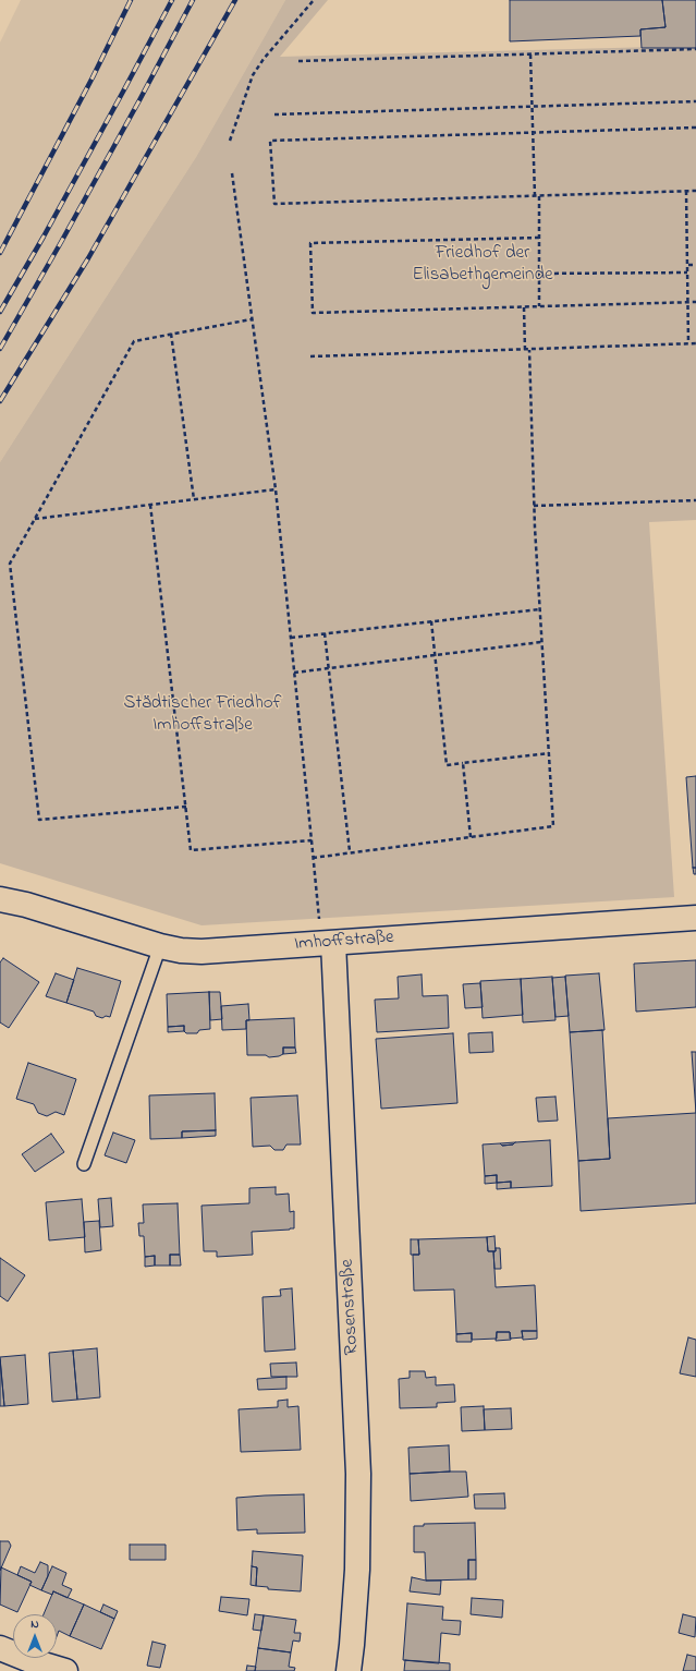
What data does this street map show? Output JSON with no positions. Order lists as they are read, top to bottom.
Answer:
{
  "streets": {
    "street": ["Imhoffstraße", "Rosenstraße"]
  },
  "crossings": [
    ["Imhoffstraße", "Rosenstraße"]
  ],
  "parks": ["Friedhof der Elisabethgemeinde", "Städtischer Friedhof Imhoffstraße"],
  "north": "top"
}
